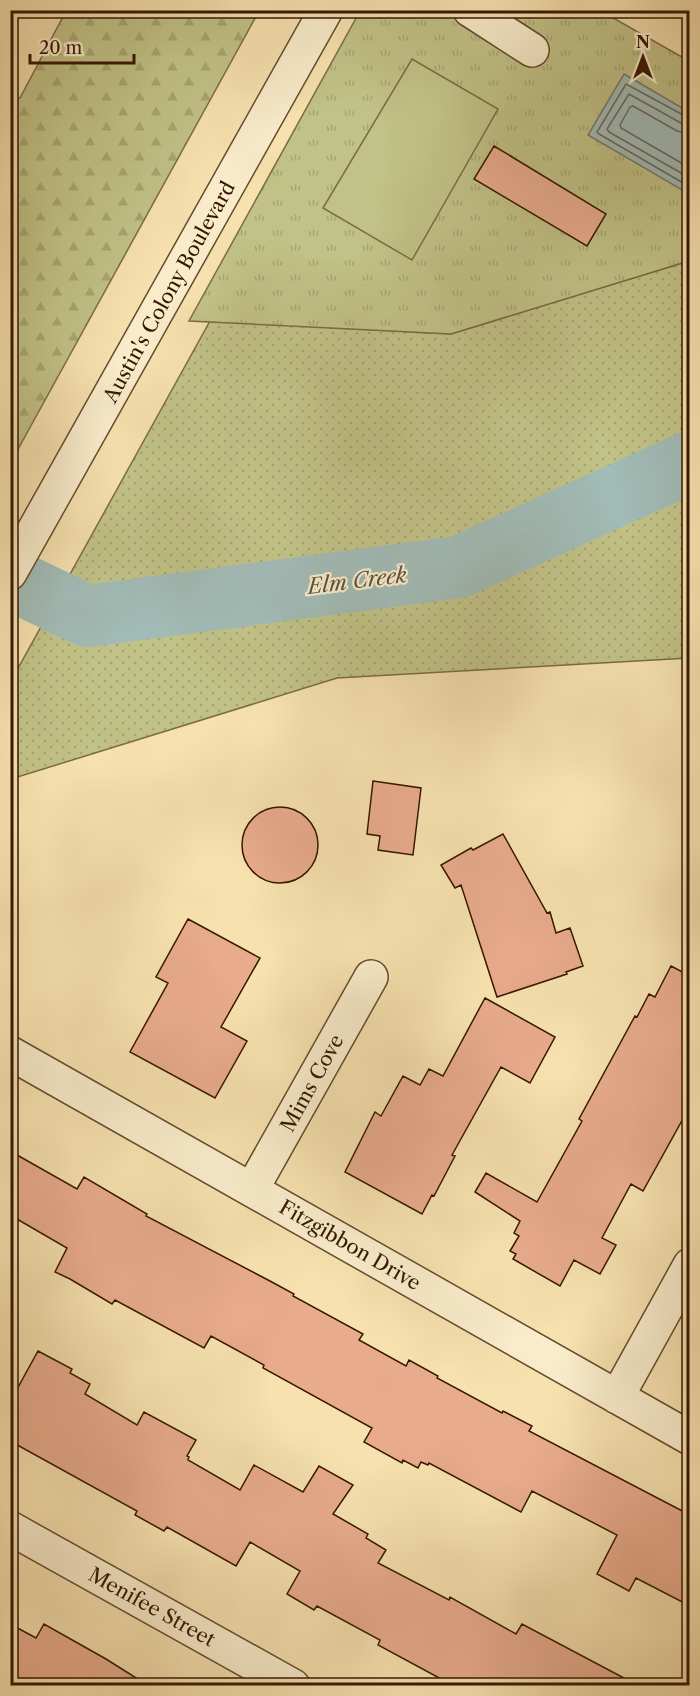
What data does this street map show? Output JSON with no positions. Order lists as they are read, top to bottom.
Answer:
{
  "streets": {
    "street": [
      "Austin's Colony Boulevard",
      "Mims Cove",
      "Fitzgibbon Drive",
      "Menifee Street"
    ]
  },
  "crossings": [
    ["Mims Cove", "Fitzgibbon Drive"]
  ],
  "water": ["Elm Creek"],
  "scale_bar": "20 m",
  "north": "top"
}
